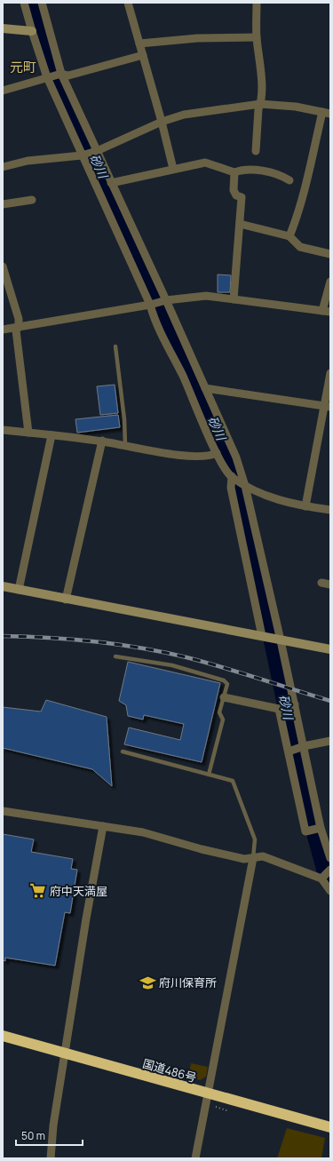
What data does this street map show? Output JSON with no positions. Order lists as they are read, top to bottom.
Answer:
{
  "streets": {
    "highway": ["国道486号"]
  },
  "districts": ["元町"],
  "water": ["砂川"],
  "places": {
    "supermarket": ["府中天満屋"],
    "school or university": ["府川保育所"]
  },
  "scale_bar": "50 m"
}
